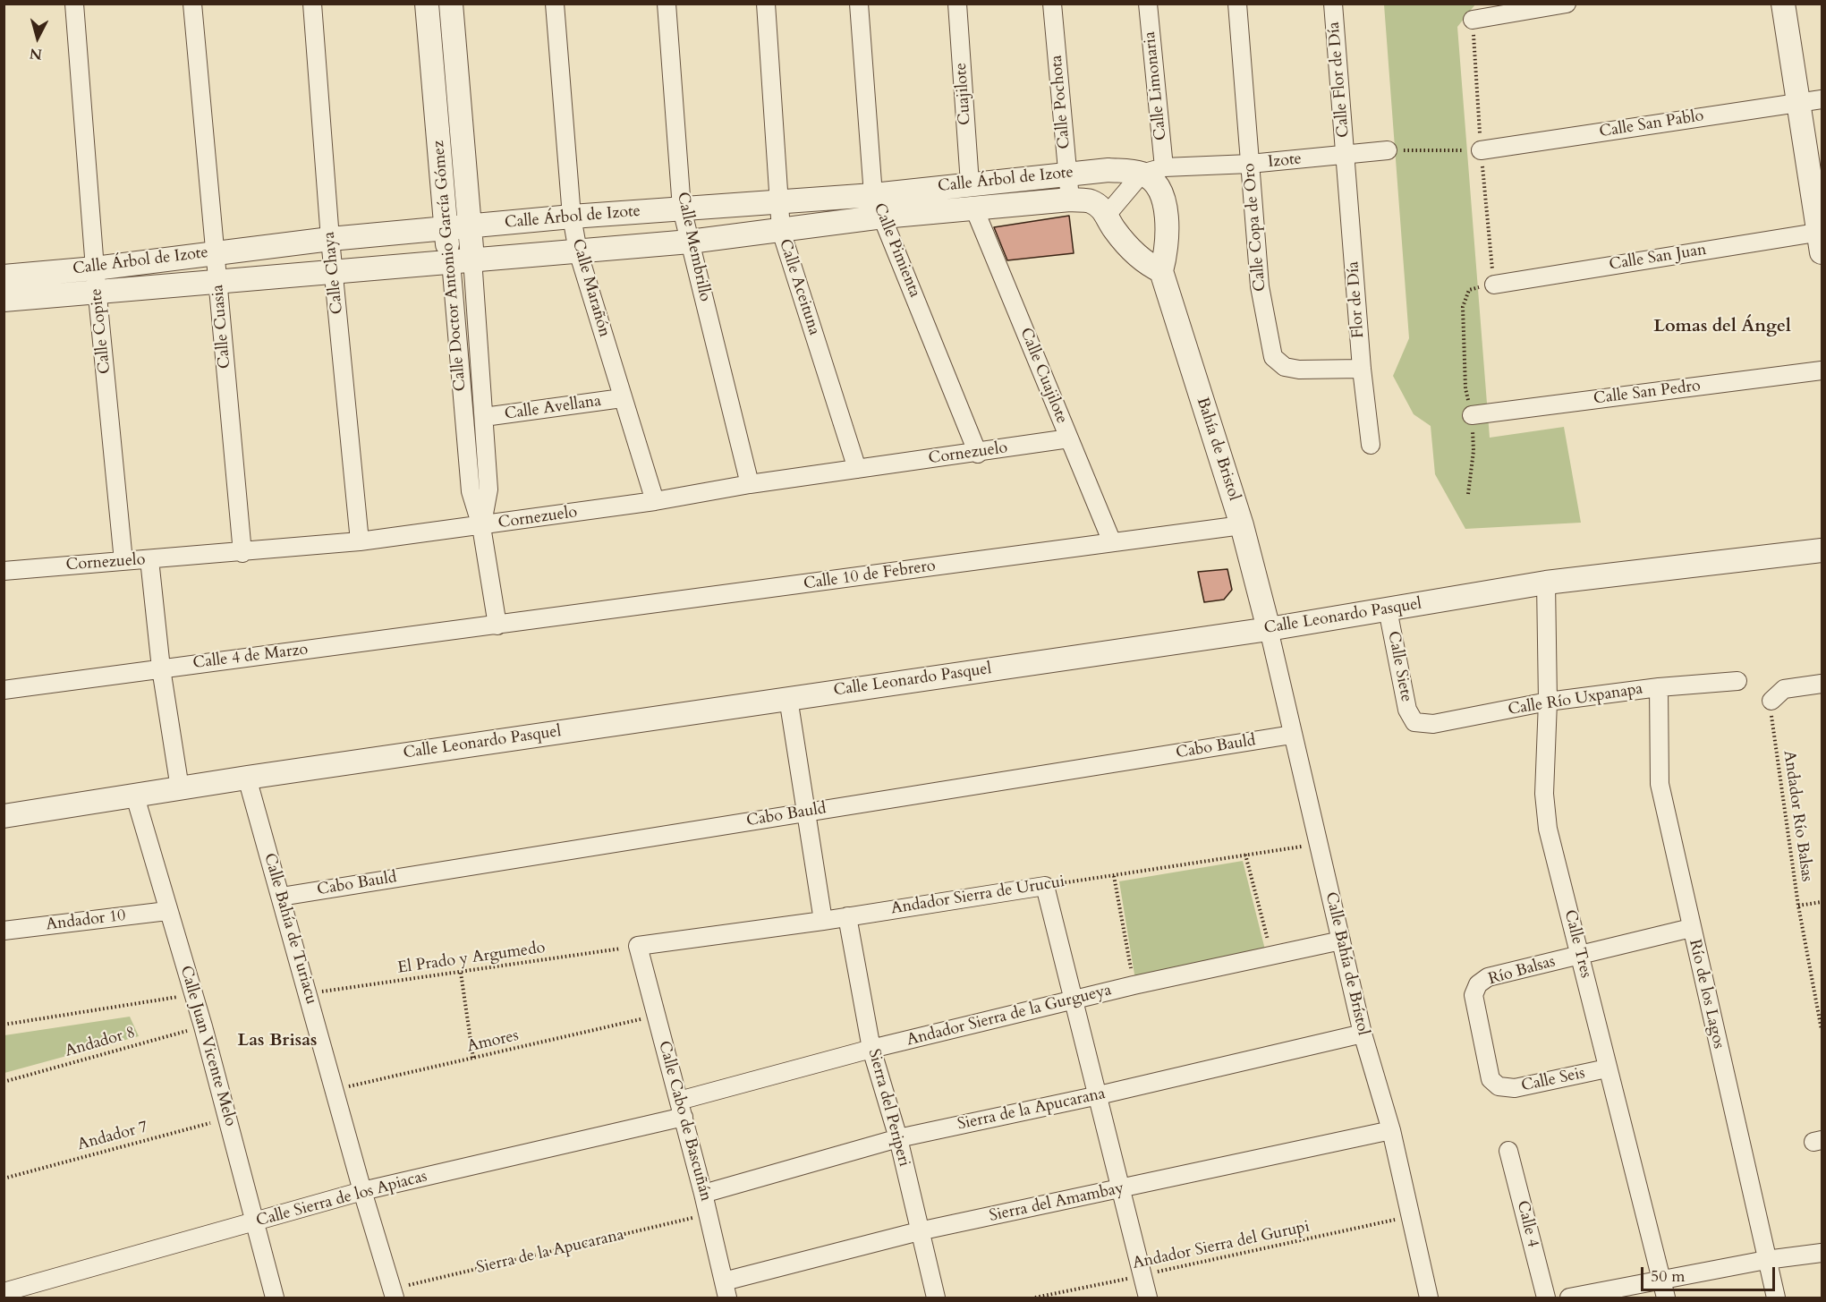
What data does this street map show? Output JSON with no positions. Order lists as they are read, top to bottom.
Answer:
{
  "streets": {
    "street": [
      "Calle Flor de Día",
      "Calle Limonaria",
      "Cuajilote",
      "Calle Pochota",
      "Calle San Pablo",
      "Izote",
      "Calle Árbol de Izote",
      "Calle Copa de Oro",
      "Calle Membrillo",
      "Calle Pimienta",
      "Calle San Juan",
      "Calle Doctor Antonio García Gómez",
      "Calle Chaya",
      "Calle Aceituna",
      "Calle Marañón",
      "Flor de Día",
      "Calle Cuasia",
      "Calle Copite",
      "Calle Cuajilote",
      "Calle San Pedro",
      "Calle Avellana",
      "Bahía de Bristol",
      "Cornezuelo",
      "Calle 10 de Febrero",
      "Calle Leonardo Pasquel",
      "Calle 4 de Marzo",
      "Calle Siete",
      "Calle Río Uxpanapa",
      "Cabo Bauld",
      "Andador Sierra de Urucui",
      "Andador 10",
      "Calle Bahía de Turiacu",
      "Calle Tres",
      "Calle Bahía de Brístol",
      "Río Balsas",
      "Río de los Lagos",
      "Andador Sierra de la Gurgueya",
      "Calle Juan Vicente Melo",
      "Calle Seis",
      "Sierra del Periperi",
      "Sierra de la Apucarana",
      "Calle Cabo de Bascuñán",
      "Calle Sierra de los Apiacas",
      "Sierra del Amambay",
      "Calle 4"
    ],
    "path": [
      "Andador Río Balsas",
      "El Prado y Argumedo",
      "Amores",
      "Andador 8",
      "Andador 7",
      "Andador Sierra del Gurupi"
    ]
  },
  "crossings": [
    ["Calle Flor de Día", "Izote"],
    ["Calle Flor de Día", "Flor de Día"],
    ["Calle Limonaria", "Izote"],
    ["Cuajilote", "Calle Árbol de Izote"],
    ["Calle Pochota", "Calle Árbol de Izote"],
    ["Izote", "Calle Árbol de Izote"],
    ["Izote", "Calle Copa de Oro"],
    ["Izote", "Flor de Día"],
    ["Izote", "Bahía de Bristol"],
    ["Calle Árbol de Izote", "Calle Membrillo"],
    ["Calle Árbol de Izote", "Calle Pimienta"],
    ["Calle Árbol de Izote", "Calle Doctor Antonio García Gómez"],
    ["Calle Árbol de Izote", "Calle Chaya"],
    ["Calle Árbol de Izote", "Calle Aceituna"],
    ["Calle Árbol de Izote", "Calle Marañón"],
    ["Calle Árbol de Izote", "Calle Cuasia"],
    ["Calle Árbol de Izote", "Calle Copite"],
    ["Calle Árbol de Izote", "Calle Cuajilote"],
    ["Calle Árbol de Izote", "Bahía de Bristol"],
    ["Calle Copa de Oro", "Flor de Día"],
    ["Calle Membrillo", "Cornezuelo"],
    ["Calle Pimienta", "Cornezuelo"],
    ["Calle Doctor Antonio García Gómez", "Calle Avellana"],
    ["Calle Doctor Antonio García Gómez", "Cornezuelo"],
    ["Calle Doctor Antonio García Gómez", "Calle 10 de Febrero"],
    ["Calle Doctor Antonio García Gómez", "Calle 4 de Marzo"],
    ["Calle Chaya", "Cornezuelo"],
    ["Calle Aceituna", "Cornezuelo"],
    ["Calle Marañón", "Calle Avellana"],
    ["Calle Marañón", "Cornezuelo"],
    ["Calle Cuasia", "Cornezuelo"],
    ["Calle Copite", "Cornezuelo"],
    ["Calle Cuajilote", "Cornezuelo"],
    ["Calle Cuajilote", "Calle 10 de Febrero"],
    ["Bahía de Bristol", "Calle 10 de Febrero"],
    ["Bahía de Bristol", "Calle Leonardo Pasquel"],
    ["Bahía de Bristol", "Calle Bahía de Brístol"],
    ["Calle 10 de Febrero", "Calle 4 de Marzo"],
    ["Calle Leonardo Pasquel", "Calle Siete"],
    ["Calle Leonardo Pasquel", "Calle Bahía de Turiacu"],
    ["Calle Leonardo Pasquel", "Calle Tres"],
    ["Calle Leonardo Pasquel", "Calle Bahía de Brístol"],
    ["Calle Leonardo Pasquel", "Calle Juan Vicente Melo"],
    ["Calle Siete", "Calle Río Uxpanapa"],
    ["Calle Río Uxpanapa", "Calle Tres"],
    ["Calle Río Uxpanapa", "Río de los Lagos"],
    ["Cabo Bauld", "Calle Bahía de Turiacu"],
    ["Cabo Bauld", "Calle Bahía de Brístol"],
    ["Andador Sierra de Urucui", "El Prado y Argumedo"],
    ["Andador Sierra de Urucui", "Calle Bahía de Brístol"],
    ["Andador Sierra de Urucui", "Sierra del Periperi"],
    ["Andador Sierra de Urucui", "Calle Cabo de Bascuñán"],
    ["Andador 10", "Calle Juan Vicente Melo"],
    ["Calle Bahía de Turiacu", "El Prado y Argumedo"],
    ["Calle Bahía de Turiacu", "Amores"],
    ["Calle Bahía de Turiacu", "Sierra de la Apucarana"],
    ["Calle Bahía de Turiacu", "Calle Sierra de los Apiacas"],
    ["Calle Tres", "Río Balsas"],
    ["Calle Tres", "Calle Seis"],
    ["El Prado y Argumedo", "Calle Cabo de Bascuñán"],
    ["Calle Bahía de Brístol", "Andador Sierra de la Gurgueya"],
    ["Calle Bahía de Brístol", "Sierra de la Apucarana"],
    ["Calle Bahía de Brístol", "Sierra del Amambay"],
    ["Calle Bahía de Brístol", "Andador Sierra del Gurupi"],
    ["Río Balsas", "Río de los Lagos"],
    ["Río Balsas", "Calle Seis"],
    ["Andador Sierra de la Gurgueya", "Sierra del Periperi"],
    ["Andador Sierra de la Gurgueya", "Calle Cabo de Bascuñán"],
    ["Andador Sierra de la Gurgueya", "Calle Sierra de los Apiacas"],
    ["Amores", "Calle Cabo de Bascuñán"],
    ["Andador 8", "Calle Juan Vicente Melo"],
    ["Calle Juan Vicente Melo", "Andador 7"],
    ["Calle Juan Vicente Melo", "Calle Sierra de los Apiacas"],
    ["Sierra del Periperi", "Sierra de la Apucarana"],
    ["Sierra del Periperi", "Sierra del Amambay"],
    ["Sierra de la Apucarana", "Calle Cabo de Bascuñán"],
    ["Calle Cabo de Bascuñán", "Calle Sierra de los Apiacas"],
    ["Calle Cabo de Bascuñán", "Sierra del Amambay"]
  ],
  "districts": ["Lomas del Ángel", "Las Brisas"],
  "scale_bar": "50 m",
  "north": "bottom"
}
